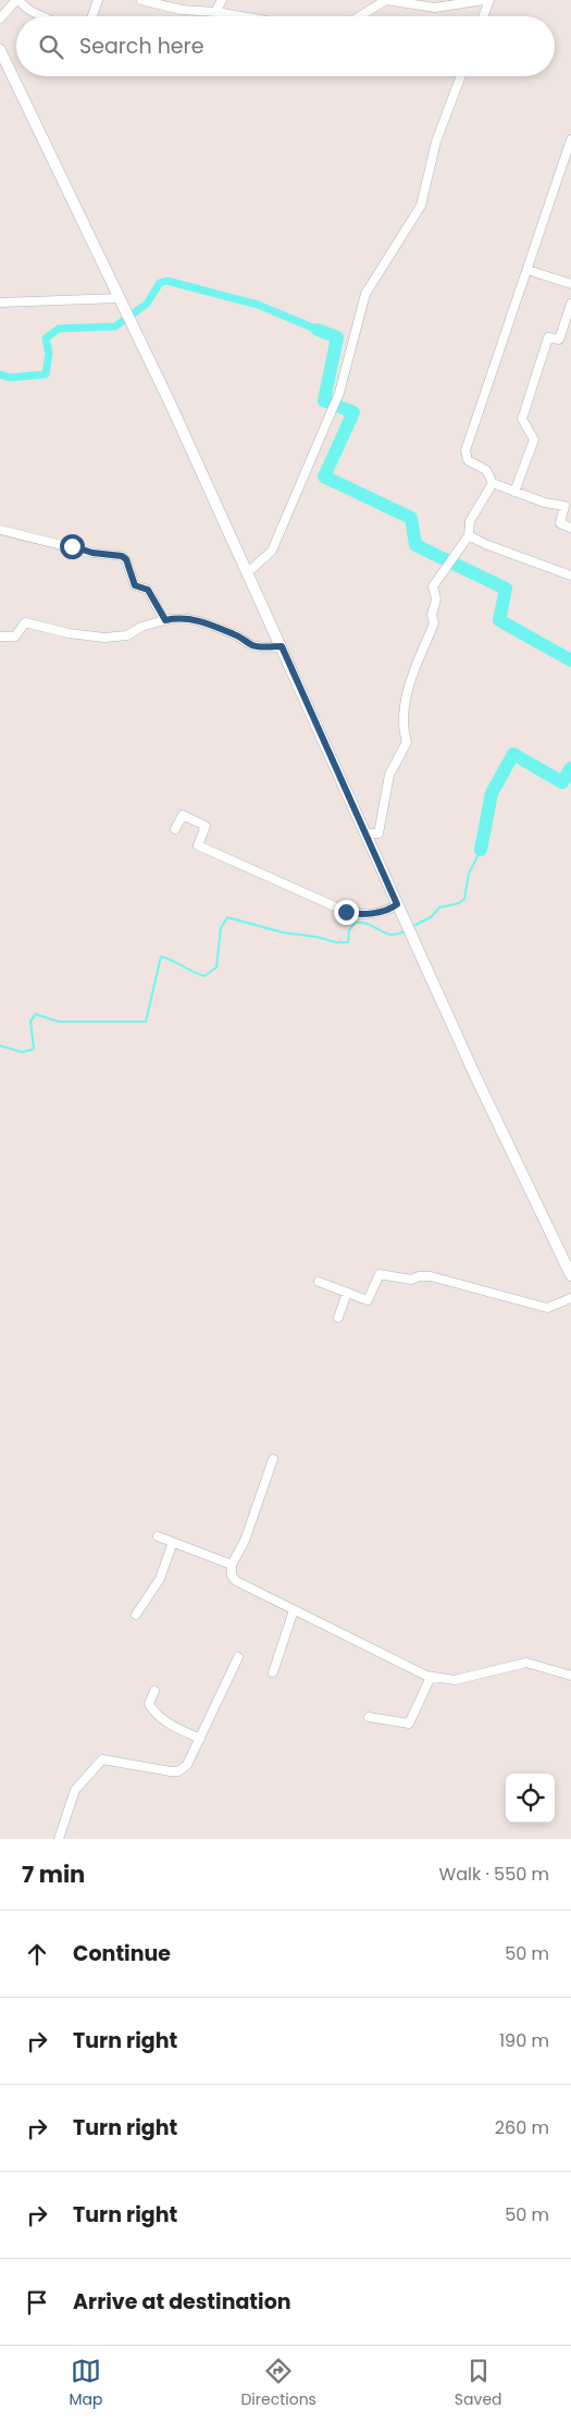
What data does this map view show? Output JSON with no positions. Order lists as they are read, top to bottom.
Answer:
{
  "page": {
    "search": "Search here",
    "heading": ["7 min", "Walk · 550 m"],
    "list": [
      ["Continue", "50 m"],
      ["Turn right", "190 m"],
      ["Turn right", "260 m"],
      ["Turn right", "50 m"],
      "Arrive at destination"
    ],
    "nav": ["Map", "Directions", "Saved"]
  }
}
